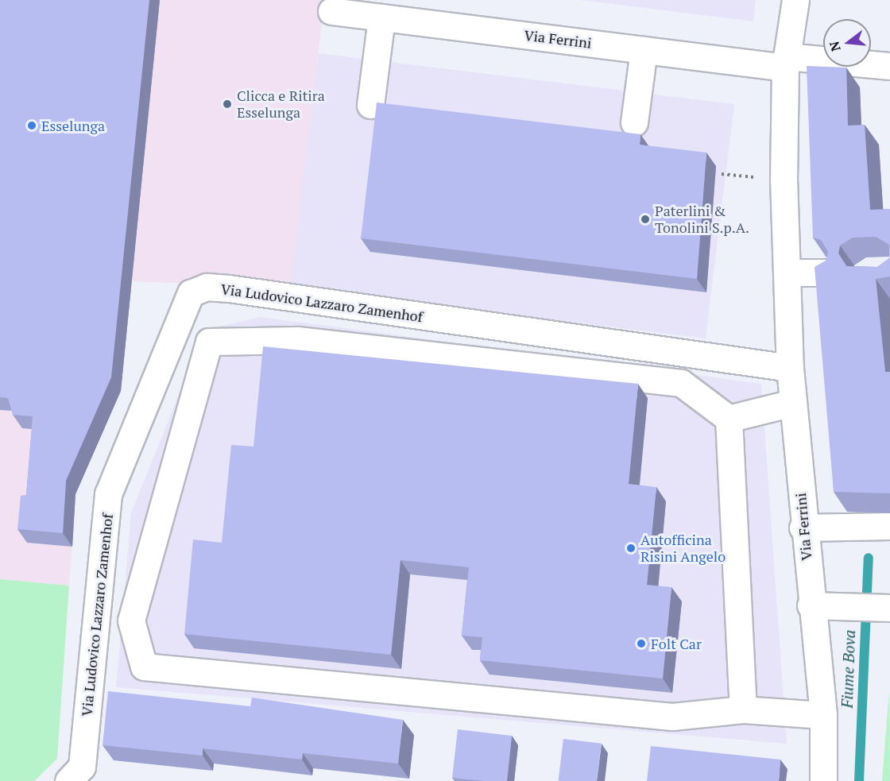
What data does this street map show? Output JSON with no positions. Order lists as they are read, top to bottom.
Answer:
{
  "streets": {
    "street": ["Via Ferrini", "Via Ludovico Lazzaro Zamenhof"]
  },
  "crossings": [
    ["Via Ferrini", "Via Ludovico Lazzaro Zamenhof"]
  ],
  "water": ["Fiume Bova"],
  "places": [
    "Clicca e Ritira Esselunga",
    "Esselunga",
    "Paterlini & Tonolini S.p.A.",
    "Autofficina Risini Angelo",
    "Folt Car"
  ],
  "north": "left"
}
